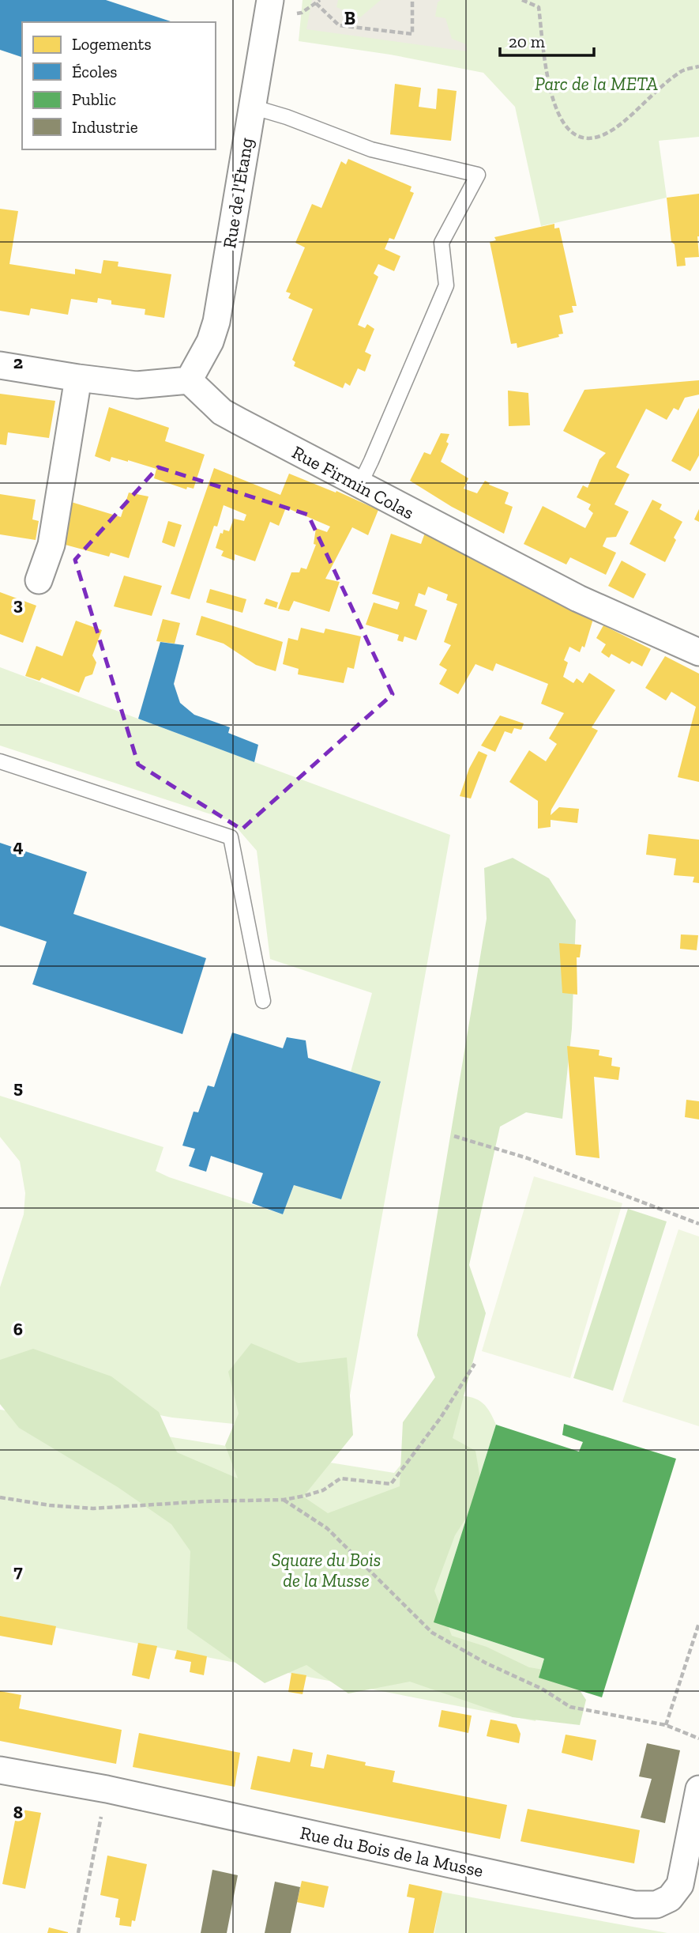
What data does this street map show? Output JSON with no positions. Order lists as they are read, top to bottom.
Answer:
{
  "streets": {
    "street": ["Rue de l'Étang", "Rue Firmin Colas", "Rue du Bois de la Musse"]
  },
  "crossings": [
    ["Rue de l'Étang", "Rue Firmin Colas"]
  ],
  "parks": ["Parc de la META", "Square du Bois de la Musse"],
  "legend": [
    "Logements",
    "Écoles",
    "Public",
    "Industrie"
  ],
  "scale_bar": "20 m",
  "grid": {
    "columns": ["B"],
    "rows": [
      "2",
      "3",
      "4",
      "5",
      "6",
      "7",
      "8"
    ]
  }
}
